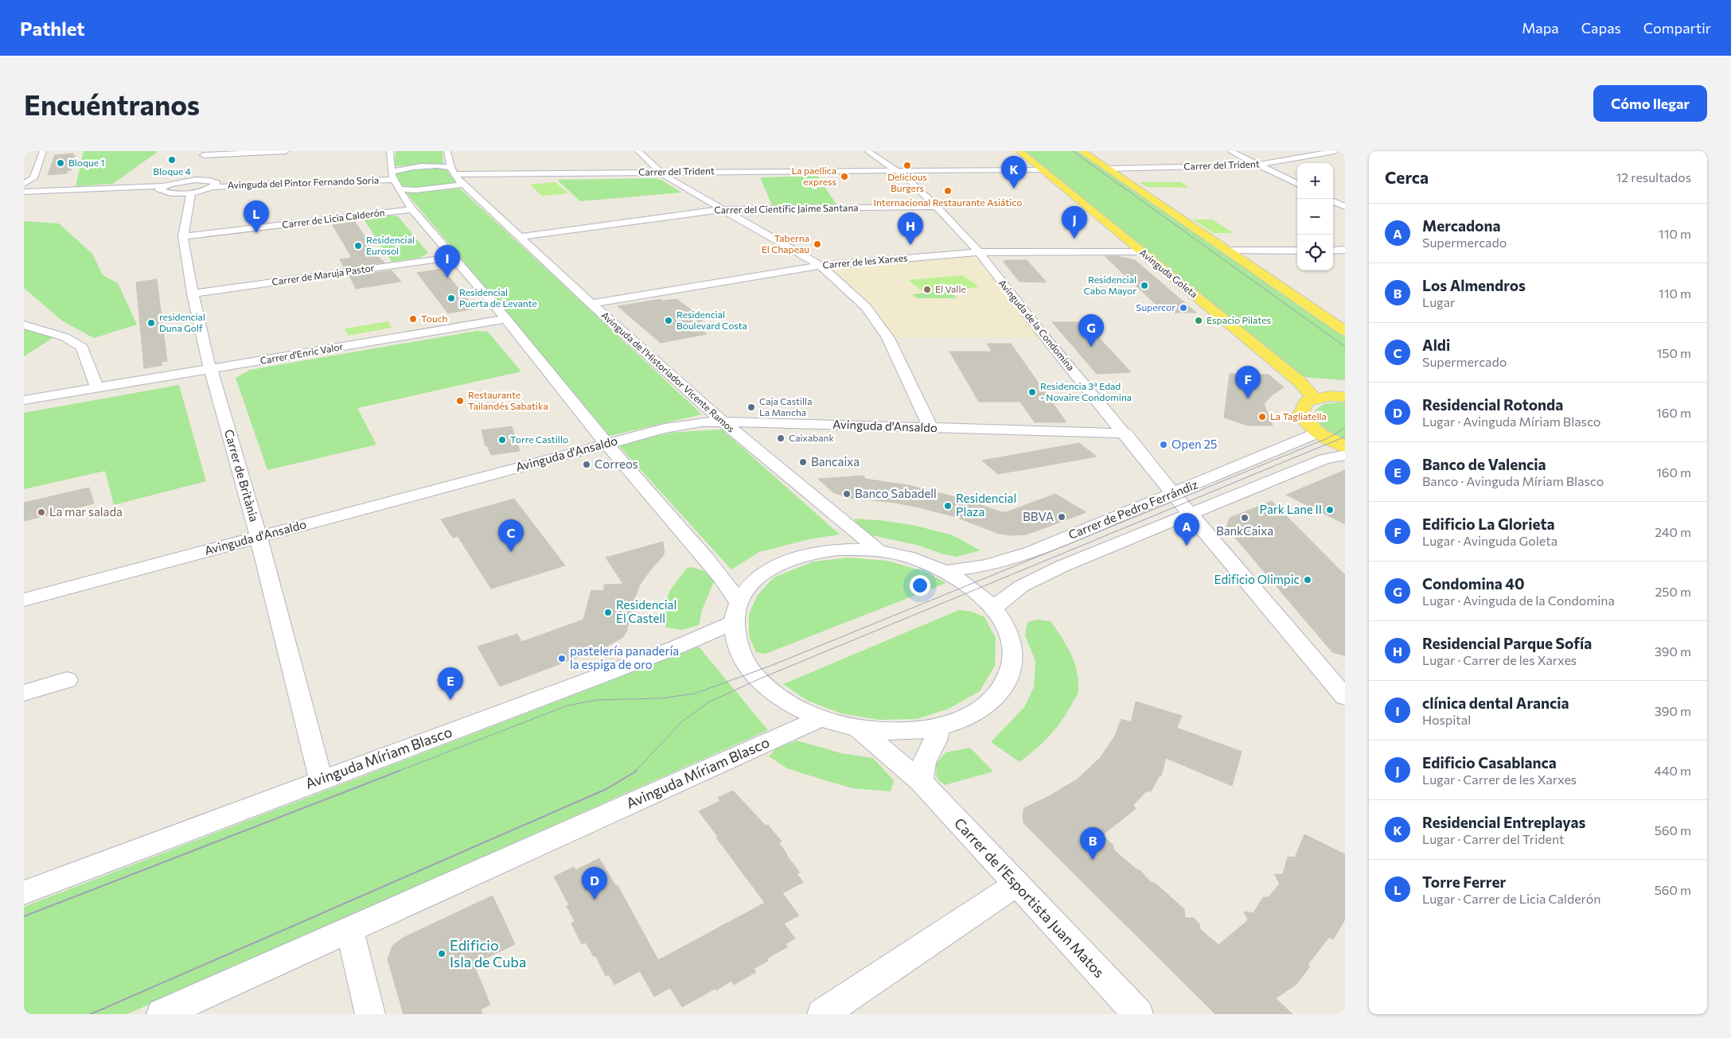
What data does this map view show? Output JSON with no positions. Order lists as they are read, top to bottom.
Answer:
{
  "streets": {
    "main road": ["Avinguda Goleta"],
    "street": [
      "Carrer del Trident",
      "Avinguda del Pintor Fernando Soria",
      "Carrer del Científic Jaime Santana",
      "Carrer de Licia Calderón",
      "Carrer de les Xarxes",
      "Carrer de Maruja Pastor",
      "Avinguda de la Condomina",
      "Carrer d'Enric Valor",
      "Avinguda de l'Historiador Vicente Ramos",
      "Avinguda d'Ansaldo",
      "Carrer de Britània",
      "Carrer de Pedro Ferrándiz",
      "Avinguda Míriam Blasco",
      "Carrer de l'Esportista Juan Matos"
    ]
  },
  "crossings": [
    ["Carrer del Trident", "Avinguda Goleta"],
    ["Carrer del Trident", "Avinguda de la Condomina"],
    ["Carrer del Trident", "Avinguda de l'Historiador Vicente Ramos"],
    ["Carrer del Científic Jaime Santana", "Avinguda de la Condomina"],
    ["Carrer del Científic Jaime Santana", "Avinguda de l'Historiador Vicente Ramos"],
    ["Carrer de Licia Calderón", "Carrer de Britània"],
    ["Carrer de les Xarxes", "Avinguda Goleta"],
    ["Carrer de les Xarxes", "Avinguda de la Condomina"],
    ["Carrer de les Xarxes", "Avinguda de l'Historiador Vicente Ramos"],
    ["Carrer de Maruja Pastor", "Carrer de Britània"],
    ["Avinguda de la Condomina", "Avinguda d'Ansaldo"],
    ["Avinguda de la Condomina", "Carrer de Pedro Ferrándiz"],
    ["Carrer d'Enric Valor", "Carrer de Britània"],
    ["Avinguda de l'Historiador Vicente Ramos", "Avinguda d'Ansaldo"],
    ["Avinguda d'Ansaldo", "Carrer de Britània"],
    ["Carrer de Britània", "Avinguda Míriam Blasco"]
  ],
  "places": [
    "Bloque 4",
    "Bloque 1",
    "Delicious Burgers",
    "La paellica express",
    "Internacional Restaurante Asiático",
    "Taberna El Chapeau",
    "Residencial Eurosol",
    "Residencial Cabo Mayor",
    "El Valle",
    "Residencial Puerta de Levante",
    "Supercor",
    "Touch",
    "Residencial Boulevard Costa",
    "Espacio Pilates",
    "residencial Duna Golf",
    "Residencia 3ª Edad - Novaire Condomina",
    "Restaurante Tailandés Sabatika",
    "Caja Castilla La Mancha",
    "La Tagliatella",
    "Caixabank",
    "Torre Castillo",
    "Open 25",
    "Bancaixa",
    "Correos",
    "Banco Sabadell",
    "Residencial Plaza",
    "Park Lane II",
    "La mar salada",
    "BBVA",
    "BankCaixa",
    "Edificio Olimpic",
    "Residencial El Castell",
    "pastelería panadería la espiga de oro",
    "Edificio Isla de Cuba"
  ],
  "page": {
    "header": "Pathlet",
    "nav": ["Mapa", "Capas", "Compartir"],
    "buttons": "Cómo llegar",
    "title": "Encuéntranos",
    "heading": ["Cerca", "12 resultados"],
    "pins": [
      "K",
      "L",
      "J",
      "H",
      "I",
      "G",
      "F",
      "A",
      "C",
      "E",
      "B",
      "D"
    ],
    "map_buttons": ["+", "−"],
    "list": [
      {
        "mark": "A",
        "name": "Mercadona",
        "note": "Supermercado",
        "value": "110 m"
      },
      {
        "mark": "B",
        "name": "Los Almendros",
        "note": "Lugar",
        "value": "110 m"
      },
      {
        "mark": "C",
        "name": "Aldi",
        "note": "Supermercado",
        "value": "150 m"
      },
      {
        "mark": "D",
        "name": "Residencial Rotonda",
        "note": "Lugar · Avinguda Míriam Blasco",
        "value": "160 m"
      },
      {
        "mark": "E",
        "name": "Banco de Valencia",
        "note": "Banco · Avinguda Míriam Blasco",
        "value": "160 m"
      },
      {
        "mark": "F",
        "name": "Edificio La Glorieta",
        "note": "Lugar · Avinguda Goleta",
        "value": "240 m"
      },
      {
        "mark": "G",
        "name": "Condomina 40",
        "note": "Lugar · Avinguda de la Condomina",
        "value": "250 m"
      },
      {
        "mark": "H",
        "name": "Residencial Parque Sofía",
        "note": "Lugar · Carrer de les Xarxes",
        "value": "390 m"
      },
      {
        "mark": "I",
        "name": "clínica dental Arancia",
        "note": "Hospital",
        "value": "390 m"
      },
      {
        "mark": "J",
        "name": "Edificio Casablanca",
        "note": "Lugar · Carrer de les Xarxes",
        "value": "440 m"
      },
      {
        "mark": "K",
        "name": "Residencial Entreplayas",
        "note": "Lugar · Carrer del Trident",
        "value": "560 m"
      },
      {
        "mark": "L",
        "name": "Torre Ferrer",
        "note": "Lugar · Carrer de Licia Calderón",
        "value": "560 m"
      }
    ]
  }
}
